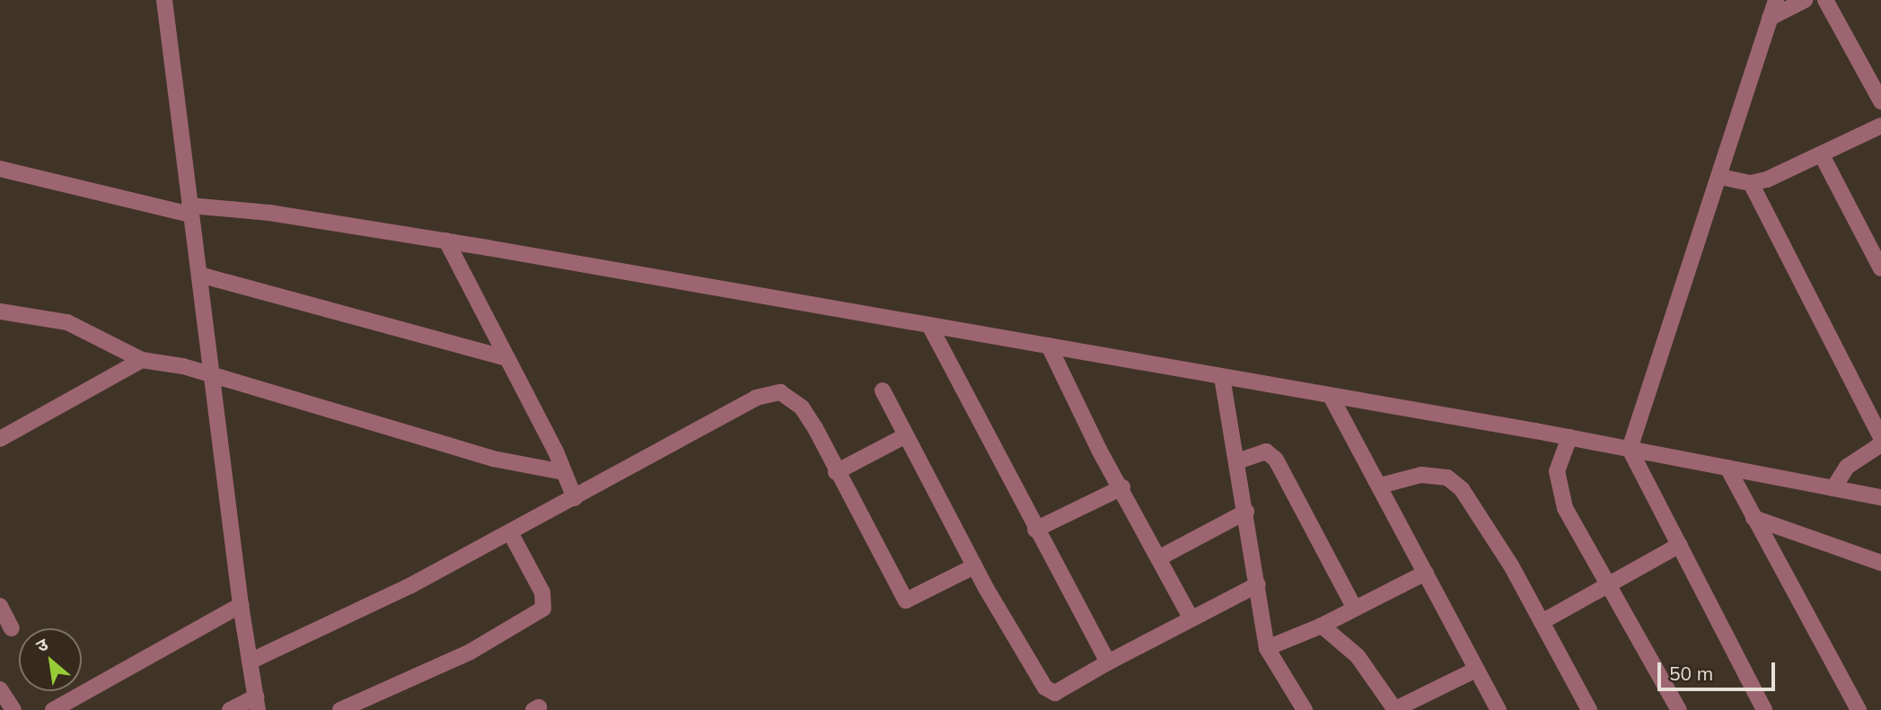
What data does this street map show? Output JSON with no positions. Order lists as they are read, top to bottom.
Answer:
{
  "scale_bar": "50 m",
  "north": "top left"
}
